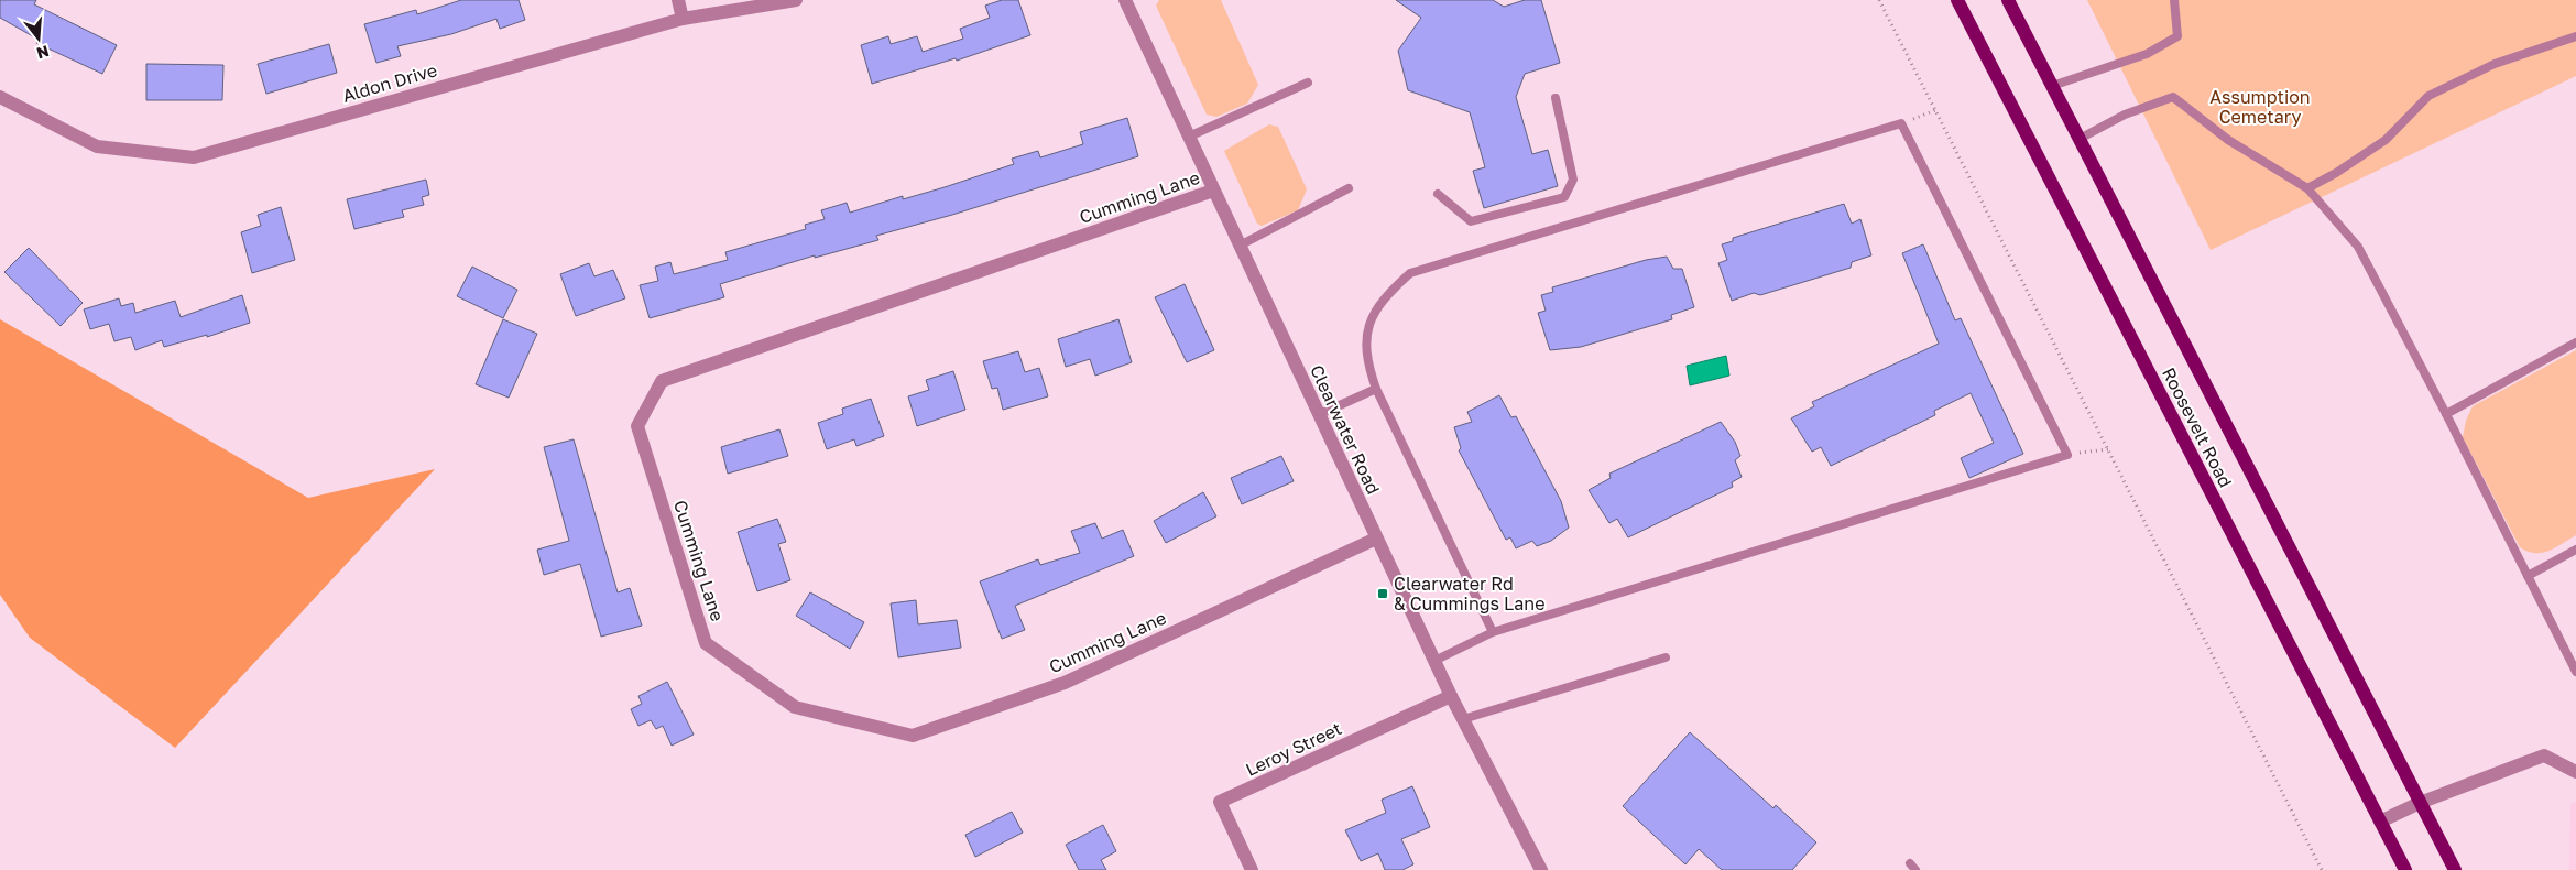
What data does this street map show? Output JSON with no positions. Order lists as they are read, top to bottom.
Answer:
{
  "streets": {
    "main road": ["Roosevelt Road"],
    "street": [
      "Aldon Drive",
      "Cumming Lane",
      "Clearwater Road",
      "Leroy Street"
    ]
  },
  "crossings": [
    ["Cumming Lane", "Clearwater Road"],
    ["Clearwater Road", "Leroy Street"]
  ],
  "parks": ["Assumption Cemetary"],
  "places": {
    "transit": ["Clearwater Rd & Cummings Lane"]
  },
  "north": "bottom"
}
